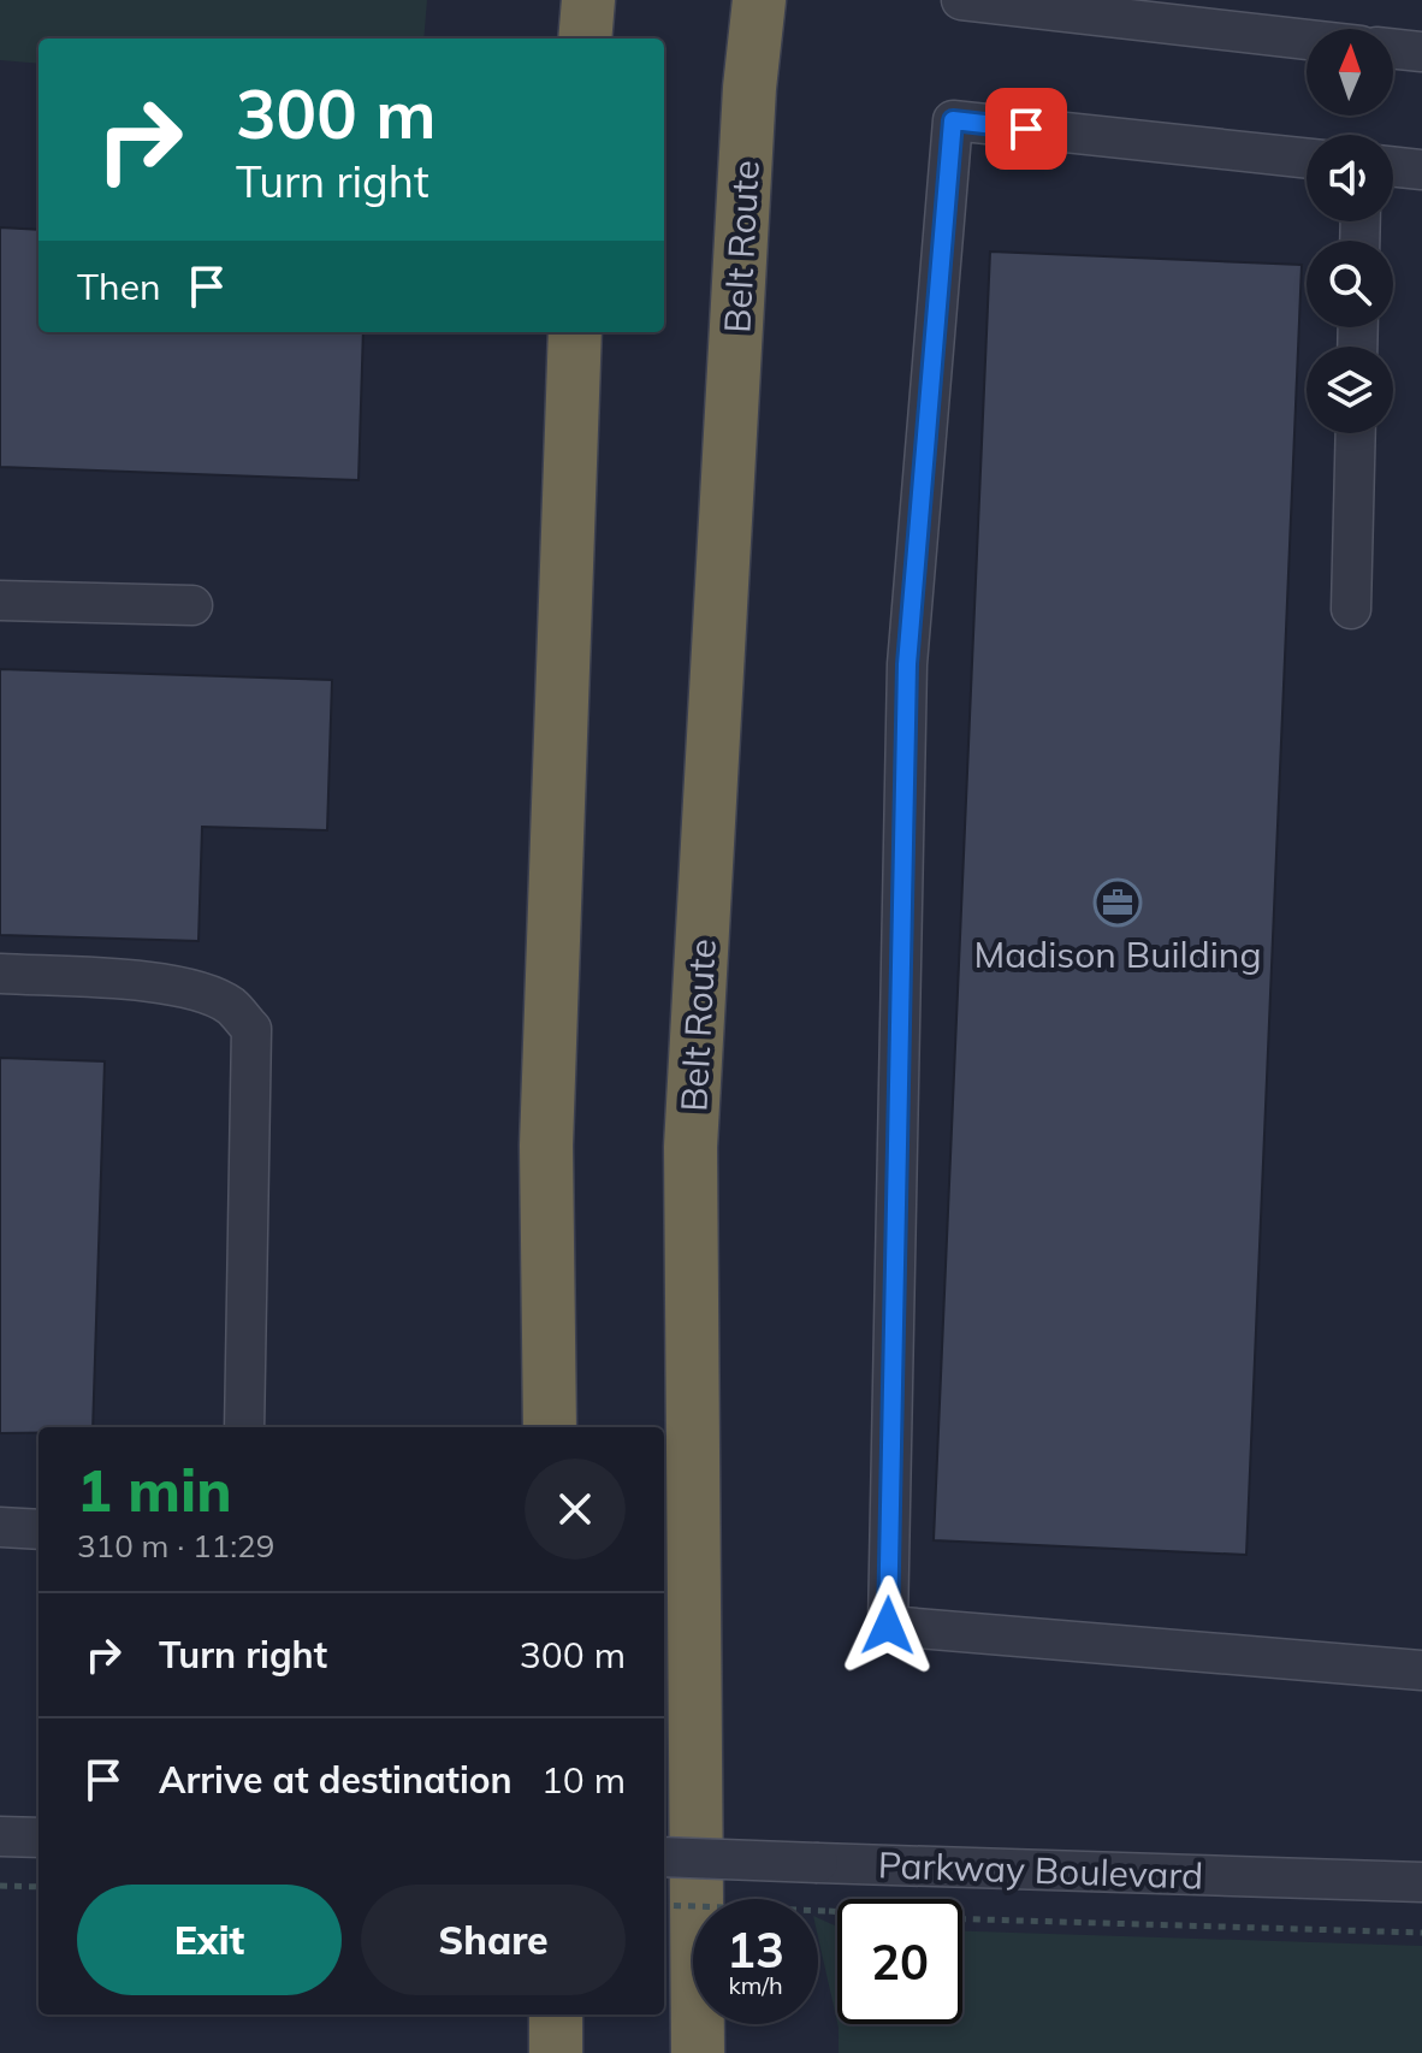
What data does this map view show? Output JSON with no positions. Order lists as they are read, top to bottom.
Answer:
{
  "streets": {
    "highway": ["Belt Route"],
    "street": ["Parkway Boulevard"]
  },
  "places": {
    "office": ["Madison Building"]
  },
  "north": "top",
  "page": {
    "turn": ["300 m", "Turn right"],
    "then": "Then",
    "heading": ["1 min", "310 m · 11:29"],
    "list": [
      {
        "name": "Turn right",
        "value": "300 m"
      },
      {
        "name": "Arrive at destination",
        "value": "10 m"
      }
    ],
    "buttons": ["Exit", "Share"],
    "speed": "13 km/h",
    "limit": "20"
  }
}
